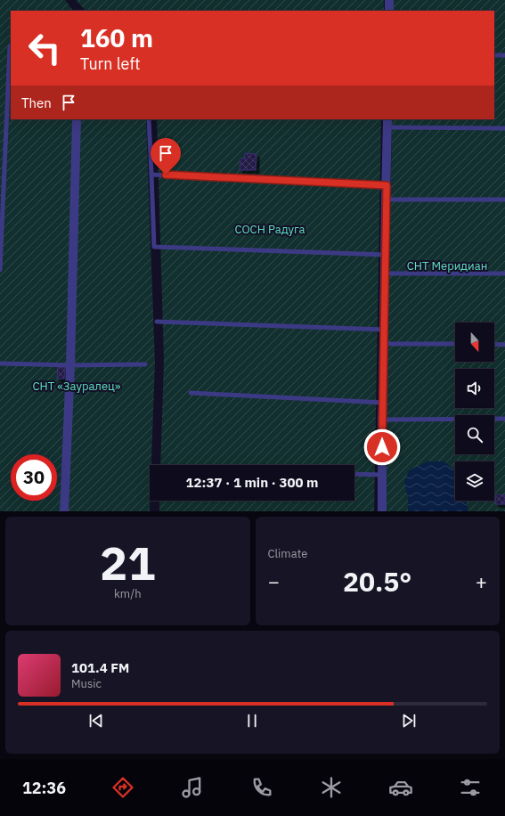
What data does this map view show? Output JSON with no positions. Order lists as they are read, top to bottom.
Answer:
{
  "parks": ["СОСН Радуга", "СНТ Меридиан", "СНТ «Зауралец»"],
  "north": "bottom",
  "page": {
    "turn": ["160 m", "Turn left"],
    "then": "Then",
    "limit": "30",
    "trip": "12:37 · 1 min · 300 m",
    "tile": [
      ["21", "km/h"],
      "Climate"
    ],
    "heat": ["−", "20.5°", "+"],
    "song": ["101.4 FM", "Music"],
    "tabs": "12:36"
  }
}
